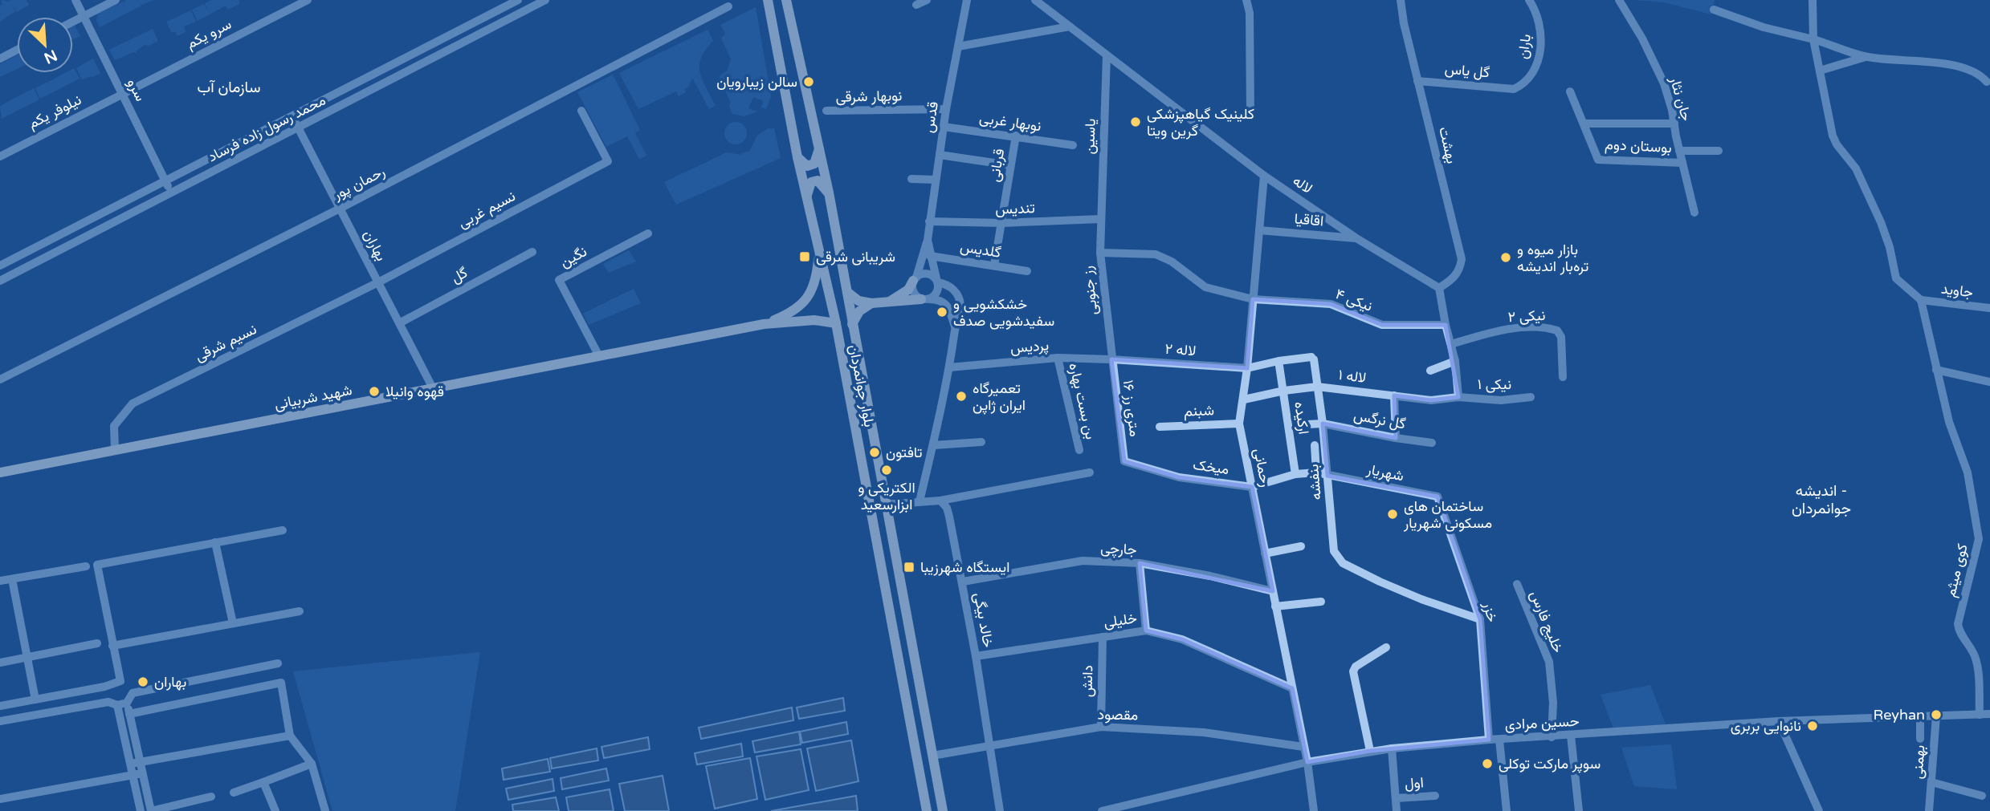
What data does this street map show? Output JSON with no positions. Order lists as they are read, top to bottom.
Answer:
{
  "streets": {
    "main road": ["بلوار جوانمردان", "شهید شربیانی"],
    "street": [
      "سرو یکم",
      "باران",
      "گل یاس",
      "سرو",
      "نوبهار شرقی",
      "جان نثار",
      "نیلوفر یکم",
      "قدس",
      "نوبهار غربی",
      "محمد رسول زاده فرساد",
      "یاسین",
      "بهشت",
      "بوستان دوم",
      "قربانی",
      "رحمان پور",
      "لاله",
      "تندیس",
      "نسیم غربی",
      "اقاقیا",
      "بهاران",
      "گلدیس",
      "نگین",
      "گل",
      "رز جنوبی",
      "جاوید",
      "نیکی ۴",
      "نیکی ۲",
      "نسیم شرقی",
      "پردیس",
      "لاله ۲",
      "لاله ۱",
      "نیکی ۱",
      "بن بست بهاره",
      "۱۶ متری رز",
      "شبنم",
      "ارکیده",
      "گل نرگس",
      "میخک",
      "رحمانی",
      "شهریار",
      "بنفشه",
      "جارچی",
      "کوی میثم",
      "خزر",
      "خالد بیگی",
      "خلیلی",
      "خلیج فارس",
      "دانش",
      "مقصود",
      "حسین مرادی",
      "بهمنی",
      "اول"
    ]
  },
  "crossings": [
    ["سرو یکم", "سرو"],
    ["سرو یکم", "نیلوفر یکم"],
    ["باران", "گل یاس"],
    ["گل یاس", "بهشت"],
    ["سرو", "نیلوفر یکم"],
    ["سرو", "محمد رسول زاده فرساد"],
    ["نوبهار شرقی", "قدس"],
    ["جان نثار", "بوستان دوم"],
    ["قدس", "نوبهار غربی"],
    ["قدس", "تندیس"],
    ["قدس", "گلدیس"],
    ["نوبهار غربی", "قربانی"],
    ["محمد رسول زاده فرساد", "بهاران"],
    ["یاسین", "لاله"],
    ["یاسین", "تندیس"],
    ["یاسین", "رز جنوبی"],
    ["بهشت", "لاله"],
    ["قربانی", "تندیس"],
    ["قربانی", "گلدیس"],
    ["رحمان پور", "بهاران"],
    ["لاله", "اقاقیا"],
    ["لاله", "رحمانی"],
    ["تندیس", "رز جنوبی"],
    ["نسیم غربی", "بهاران"],
    ["نسیم غربی", "نسیم شرقی"],
    ["اقاقیا", "رحمانی"],
    ["بهاران", "گل"],
    ["بهاران", "نسیم شرقی"],
    ["بهاران", "شهید شربیانی"],
    ["نگین", "شهید شربیانی"],
    ["رز جنوبی", "نیکی ۴"],
    ["رز جنوبی", "پردیس"],
    ["رز جنوبی", "لاله ۲"],
    ["رز جنوبی", "۱۶ متری رز"],
    ["جاوید", "کوی میثم"],
    ["نیکی ۴", "رحمانی"],
    ["نسیم شرقی", "شهید شربیانی"],
    ["پردیس", "لاله ۲"],
    ["پردیس", "بن بست بهاره"],
    ["پردیس", "۱۶ متری رز"],
    ["لاله ۲", "۱۶ متری رز"],
    ["لاله ۲", "رحمانی"],
    ["لاله ۲", "بنفشه"],
    ["لاله ۱", "نیکی ۱"],
    ["لاله ۱", "ارکیده"],
    ["لاله ۱", "رحمانی"],
    ["لاله ۱", "بنفشه"],
    ["بلوار جوانمردان", "شهید شربیانی"],
    ["بلوار جوانمردان", "مقصود"],
    ["۱۶ متری رز", "میخک"],
    ["شبنم", "رحمانی"],
    ["ارکیده", "میخک"],
    ["گل نرگس", "بنفشه"],
    ["میخک", "رحمانی"],
    ["میخک", "شهریار"],
    ["میخک", "بنفشه"],
    ["رحمانی", "جارچی"],
    ["رحمانی", "خلیلی"],
    ["رحمانی", "مقصود"],
    ["رحمانی", "حسین مرادی"],
    ["شهریار", "بنفشه"],
    ["شهریار", "خزر"],
    ["بنفشه", "خزر"],
    ["جارچی", "خالد بیگی"],
    ["کوی میثم", "حسین مرادی"],
    ["خزر", "حسین مرادی"],
    ["خالد بیگی", "خلیلی"],
    ["خالد بیگی", "مقصود"],
    ["خلیلی", "دانش"],
    ["خلیج فارس", "حسین مرادی"],
    ["دانش", "مقصود"],
    ["حسین مرادی", "بهمنی"]
  ],
  "districts": ["سازمان آب", "اندیشه - جوانمردان"],
  "places": {
    "other": [
      "سالن زیبارویان",
      "کلینیک گیاهپزشکی گرین ویتا",
      "بازار میوه و تره‌بار اندیشه",
      "خشکشویی و سفیدشویی صدف",
      "قهوه وانیلا",
      "تعمیرگاه ایران ژاپن",
      "تافتون",
      "الکتریکی و ابزارسعید",
      "ساختمان های مسکونی شهریار",
      "بهاران",
      "Reyhan",
      "نانوایی بربری",
      "سوپر مارکت توکلی"
    ],
    "transit": ["شریبانی شرقی", "ایستگاه شهرزیبا"]
  },
  "north": "bottom right"
}
